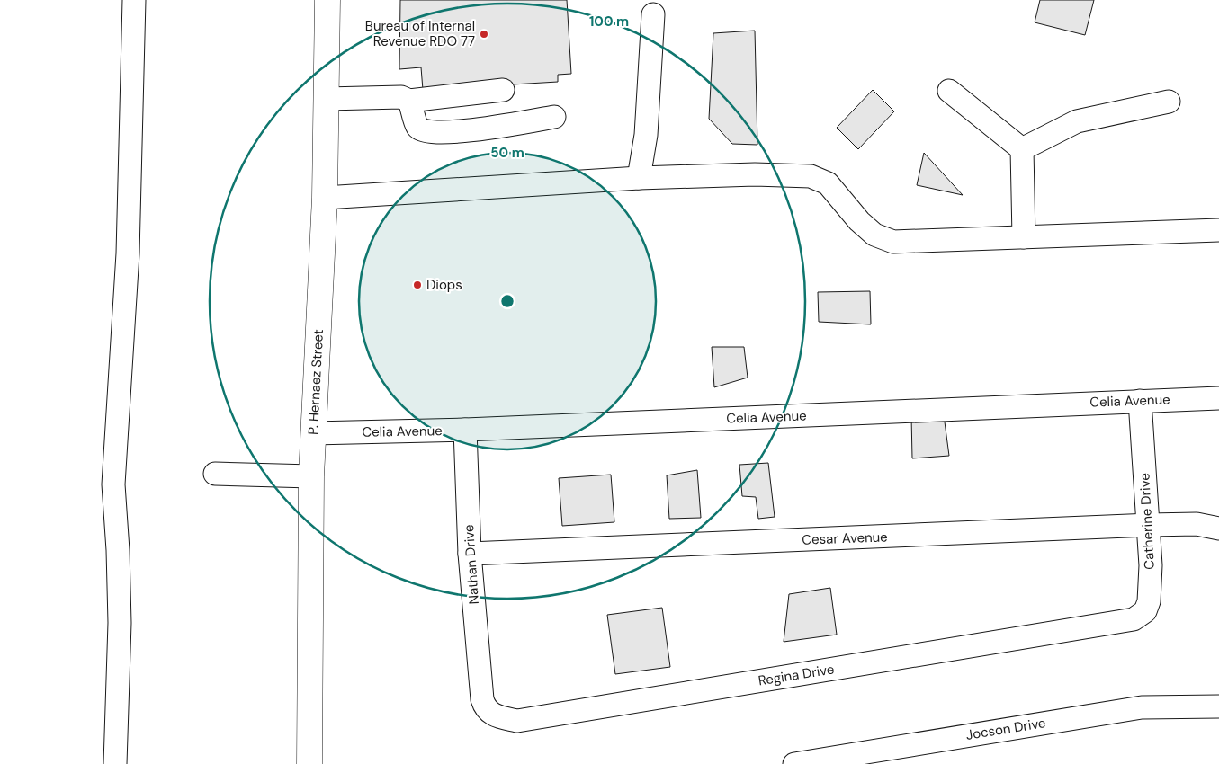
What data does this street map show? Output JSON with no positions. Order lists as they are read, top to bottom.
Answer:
{
  "streets": {
    "main road": ["P. Hernaez Street"],
    "street": [
      "Celia Avenue",
      "Catherine Drive",
      "Cesar Avenue",
      "Nathan Drive",
      "Regina Drive",
      "Jocson Drive"
    ]
  },
  "crossings": [
    ["P. Hernaez Street", "Celia Avenue"],
    ["Celia Avenue", "Catherine Drive"],
    ["Celia Avenue", "Nathan Drive"],
    ["Catherine Drive", "Cesar Avenue"],
    ["Catherine Drive", "Regina Drive"],
    ["Cesar Avenue", "Nathan Drive"],
    ["Nathan Drive", "Regina Drive"]
  ],
  "places": ["Bureau of Internal Revenue RDO 77", "Diops"],
  "rings": ["100 m", "50 m"]
}
